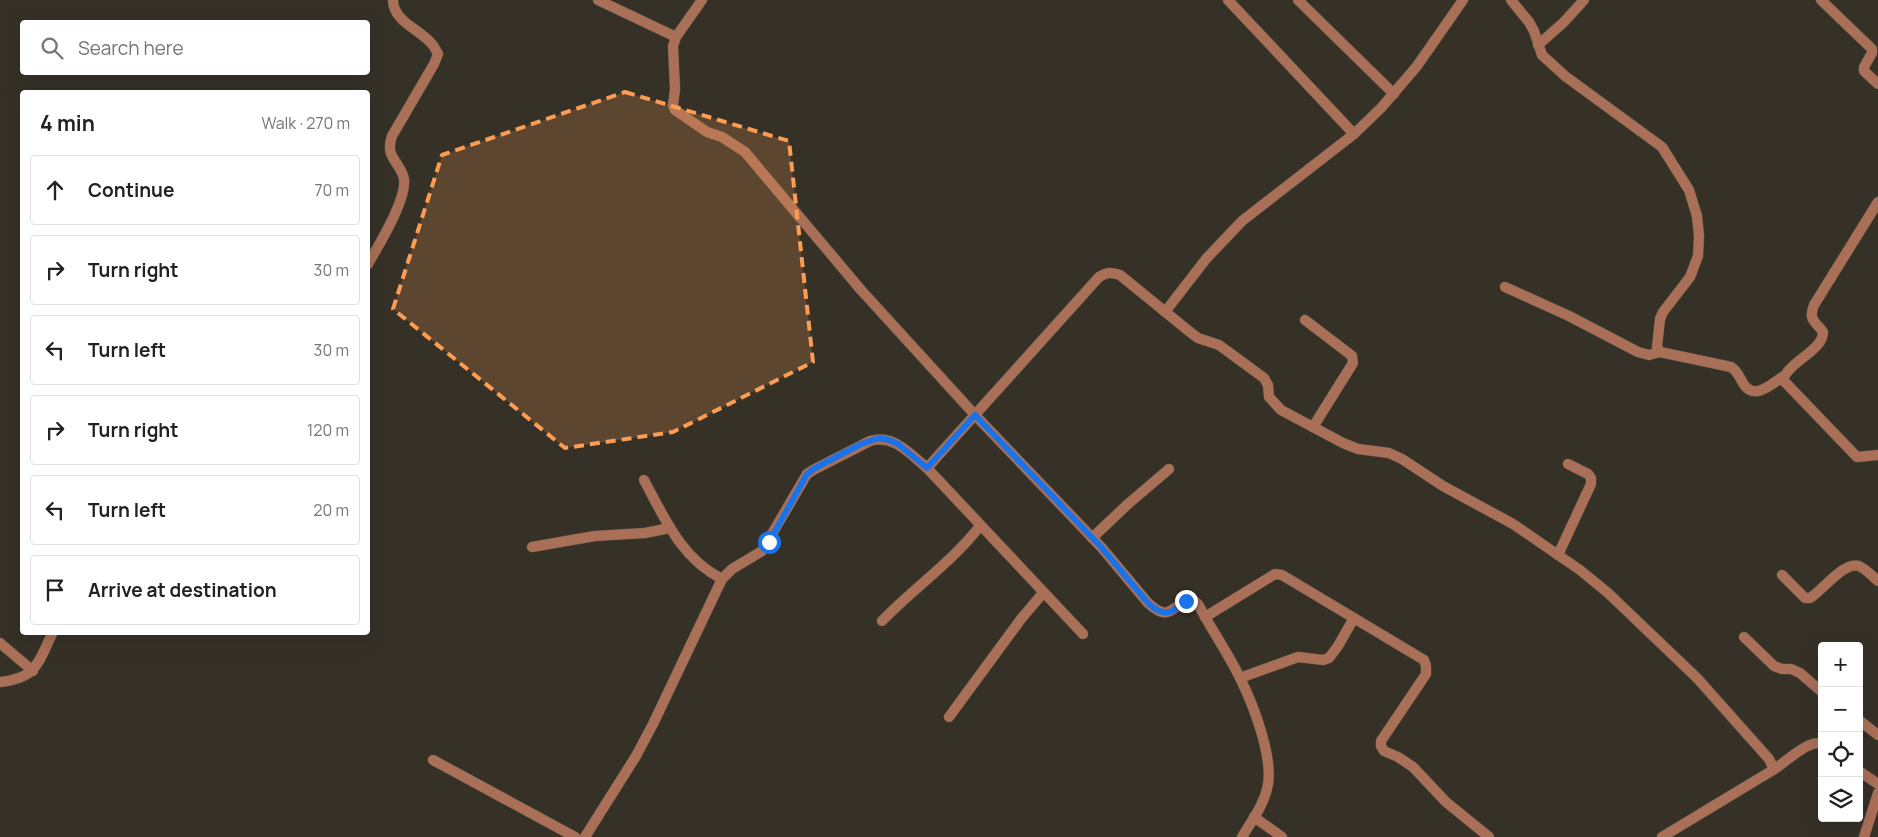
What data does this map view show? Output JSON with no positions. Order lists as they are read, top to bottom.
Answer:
{
  "page": {
    "search": "Search here",
    "heading": ["4 min", "Walk · 270 m"],
    "list": [
      ["Continue", "70 m"],
      ["Turn right", "30 m"],
      ["Turn left", "30 m"],
      ["Turn right", "120 m"],
      ["Turn left", "20 m"],
      "Arrive at destination"
    ],
    "map_buttons": ["+", "−"]
  }
}
